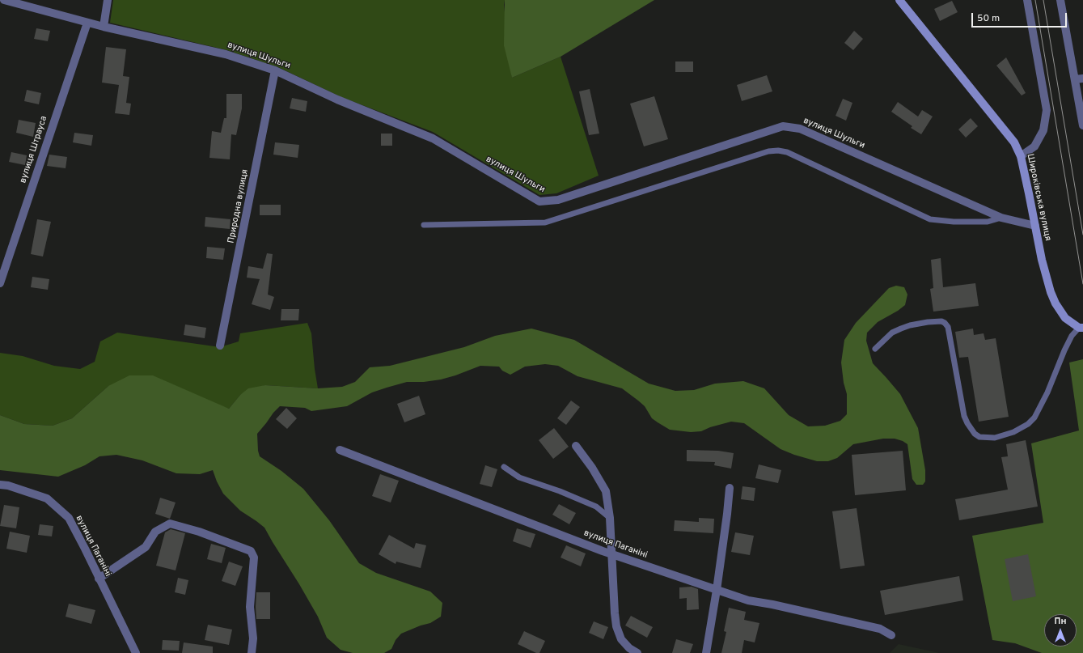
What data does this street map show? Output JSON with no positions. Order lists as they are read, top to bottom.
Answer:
{
  "streets": {
    "main road": ["Широківська вулиця"],
    "street": [
      "вулиця Шульги",
      "вулиця Штрауса",
      "Природна вулиця",
      "вулиця Паганіні"
    ]
  },
  "crossings": [
    ["вулиця Шульги", "вулиця Штрауса"],
    ["вулиця Шульги", "Широківська вулиця"],
    ["вулиця Шульги", "Природна вулиця"]
  ],
  "scale_bar": "50 m",
  "north": "top"
}
